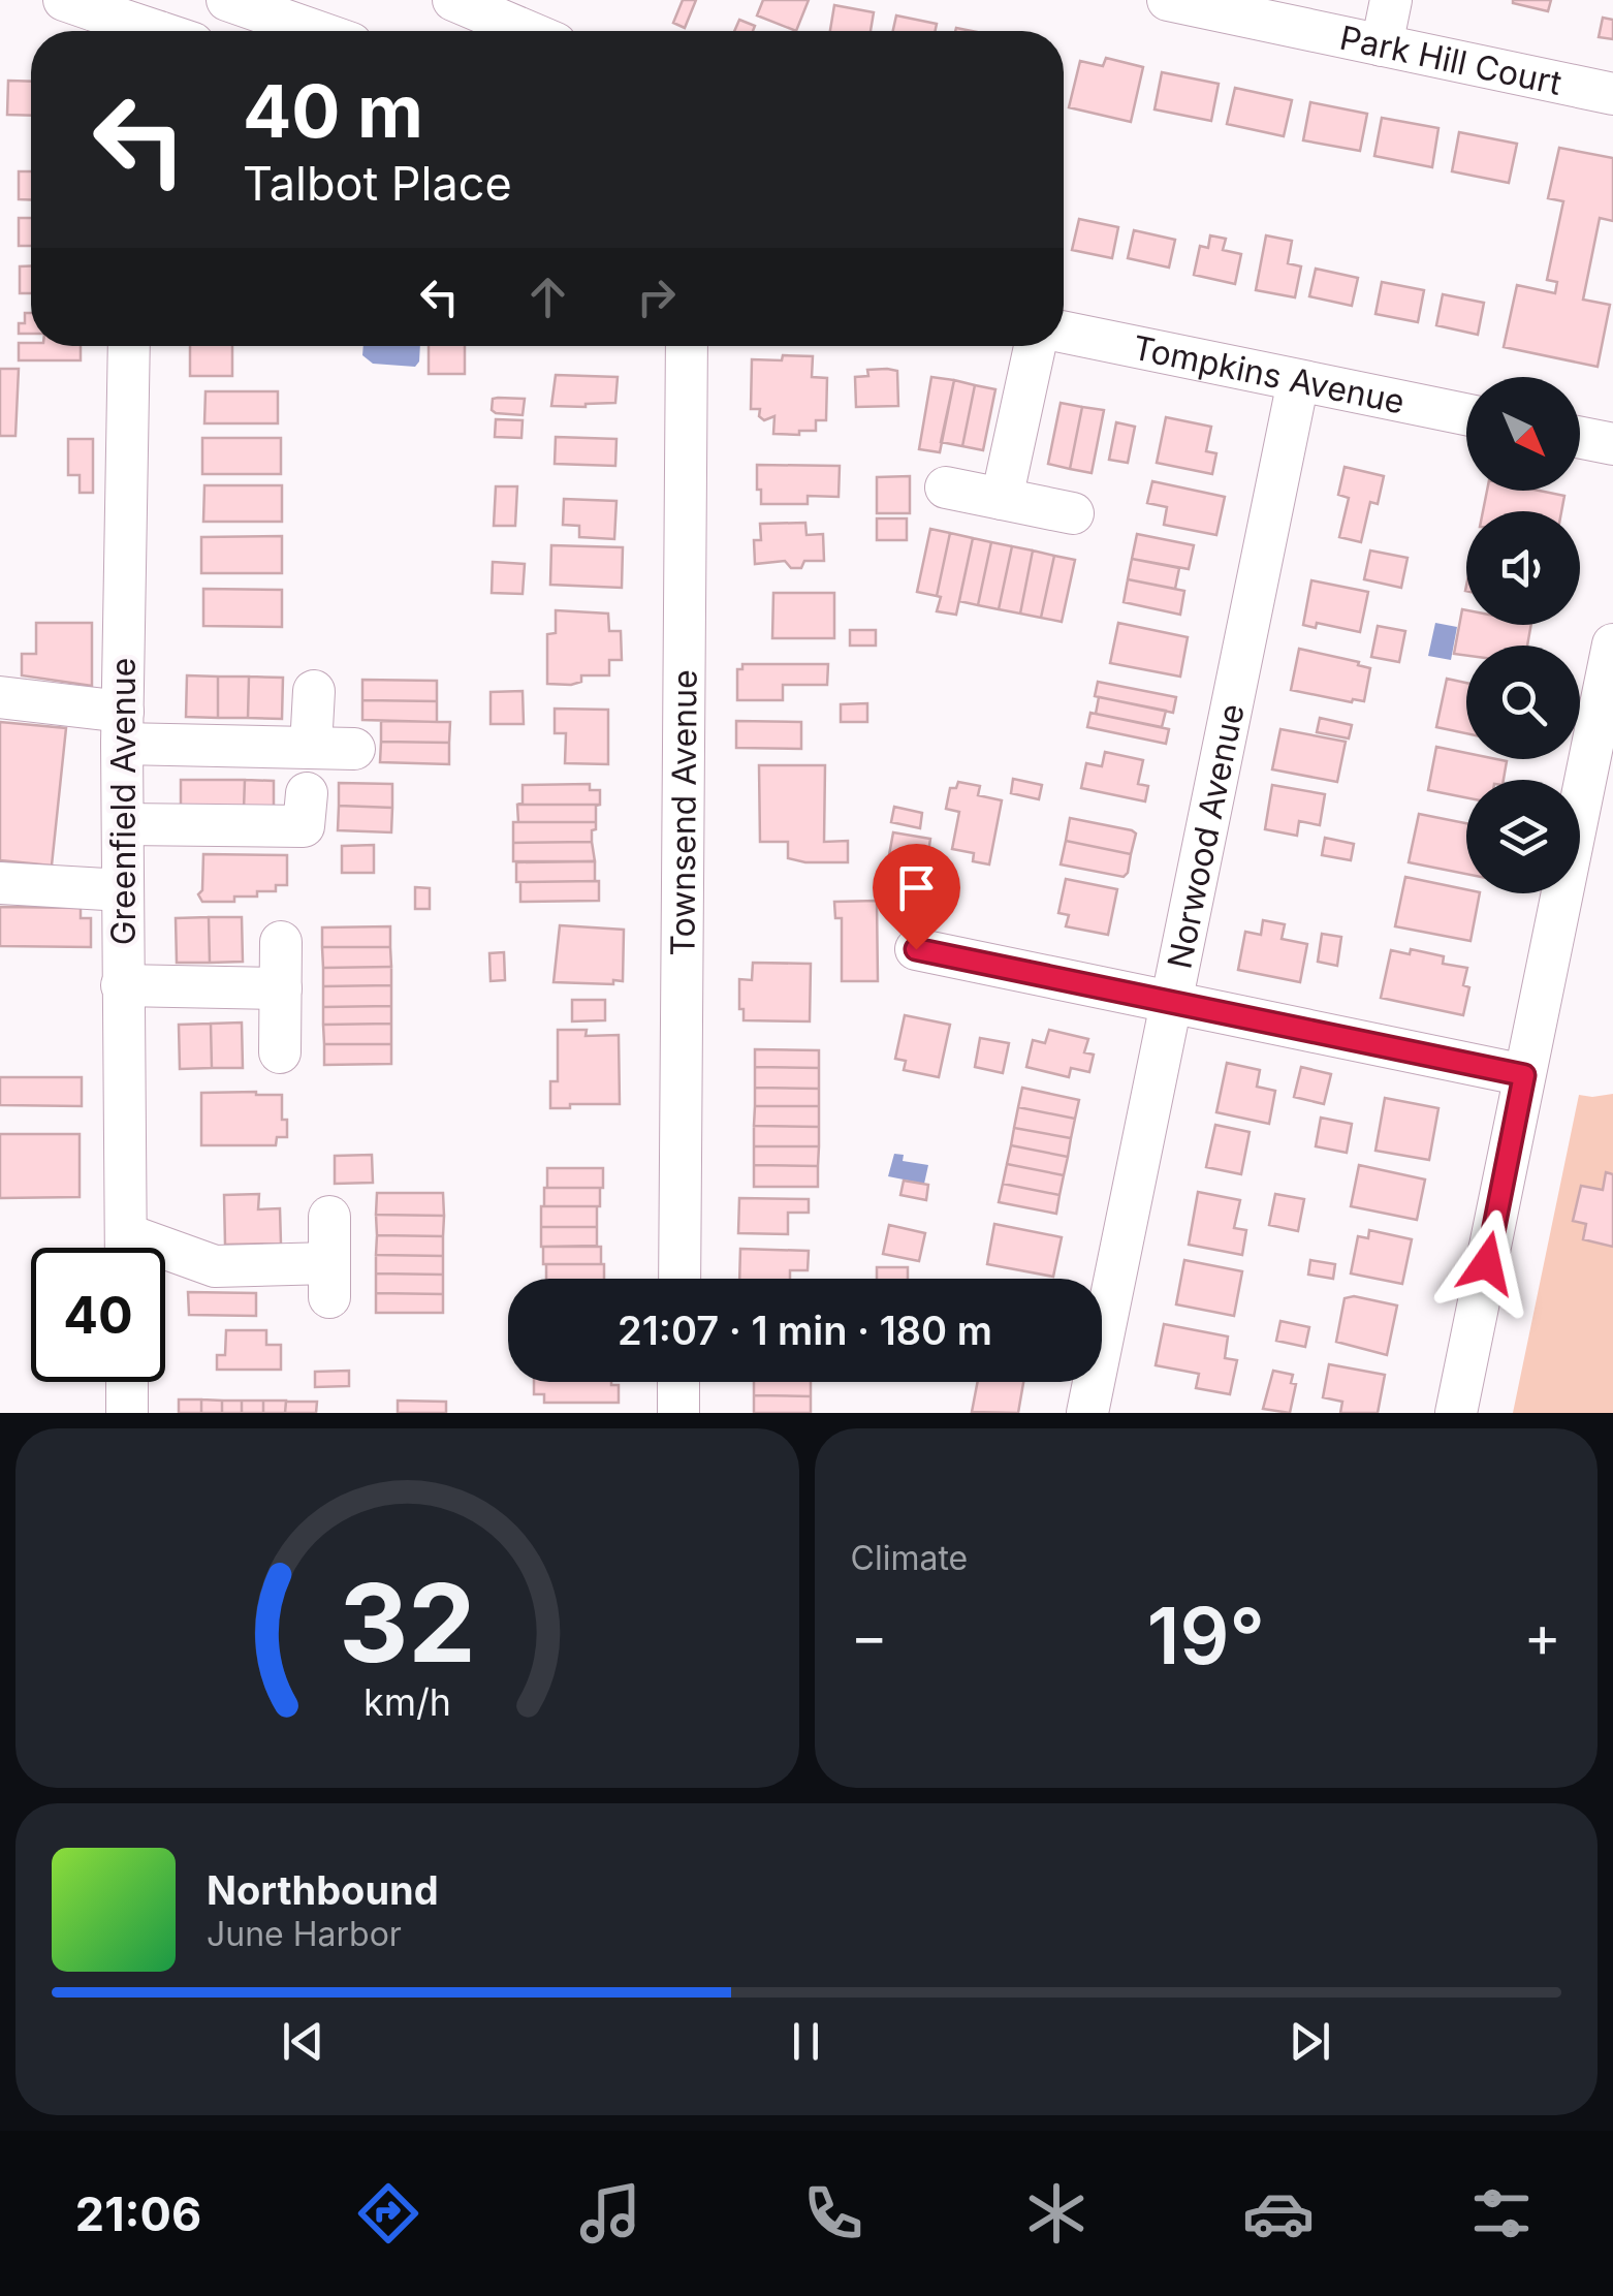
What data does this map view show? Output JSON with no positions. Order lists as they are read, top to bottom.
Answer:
{
  "streets": {
    "street": [
      "Park Hill Court",
      "Tompkins Avenue",
      "Greenfield Avenue",
      "Townsend Avenue",
      "Norwood Avenue"
    ]
  },
  "crossings": [
    ["Tompkins Avenue", "Norwood Avenue"]
  ],
  "north": "bottom right",
  "page": {
    "turn": ["40 m", "Talbot Place"],
    "limit": "40",
    "trip": "21:07 · 1 min · 180 m",
    "tile": "Climate",
    "heat": ["−", "19°", "+"],
    "song": ["Northbound", "June Harbor"],
    "tabs": "21:06",
    "gauge": ["32", "km/h"]
  }
}
